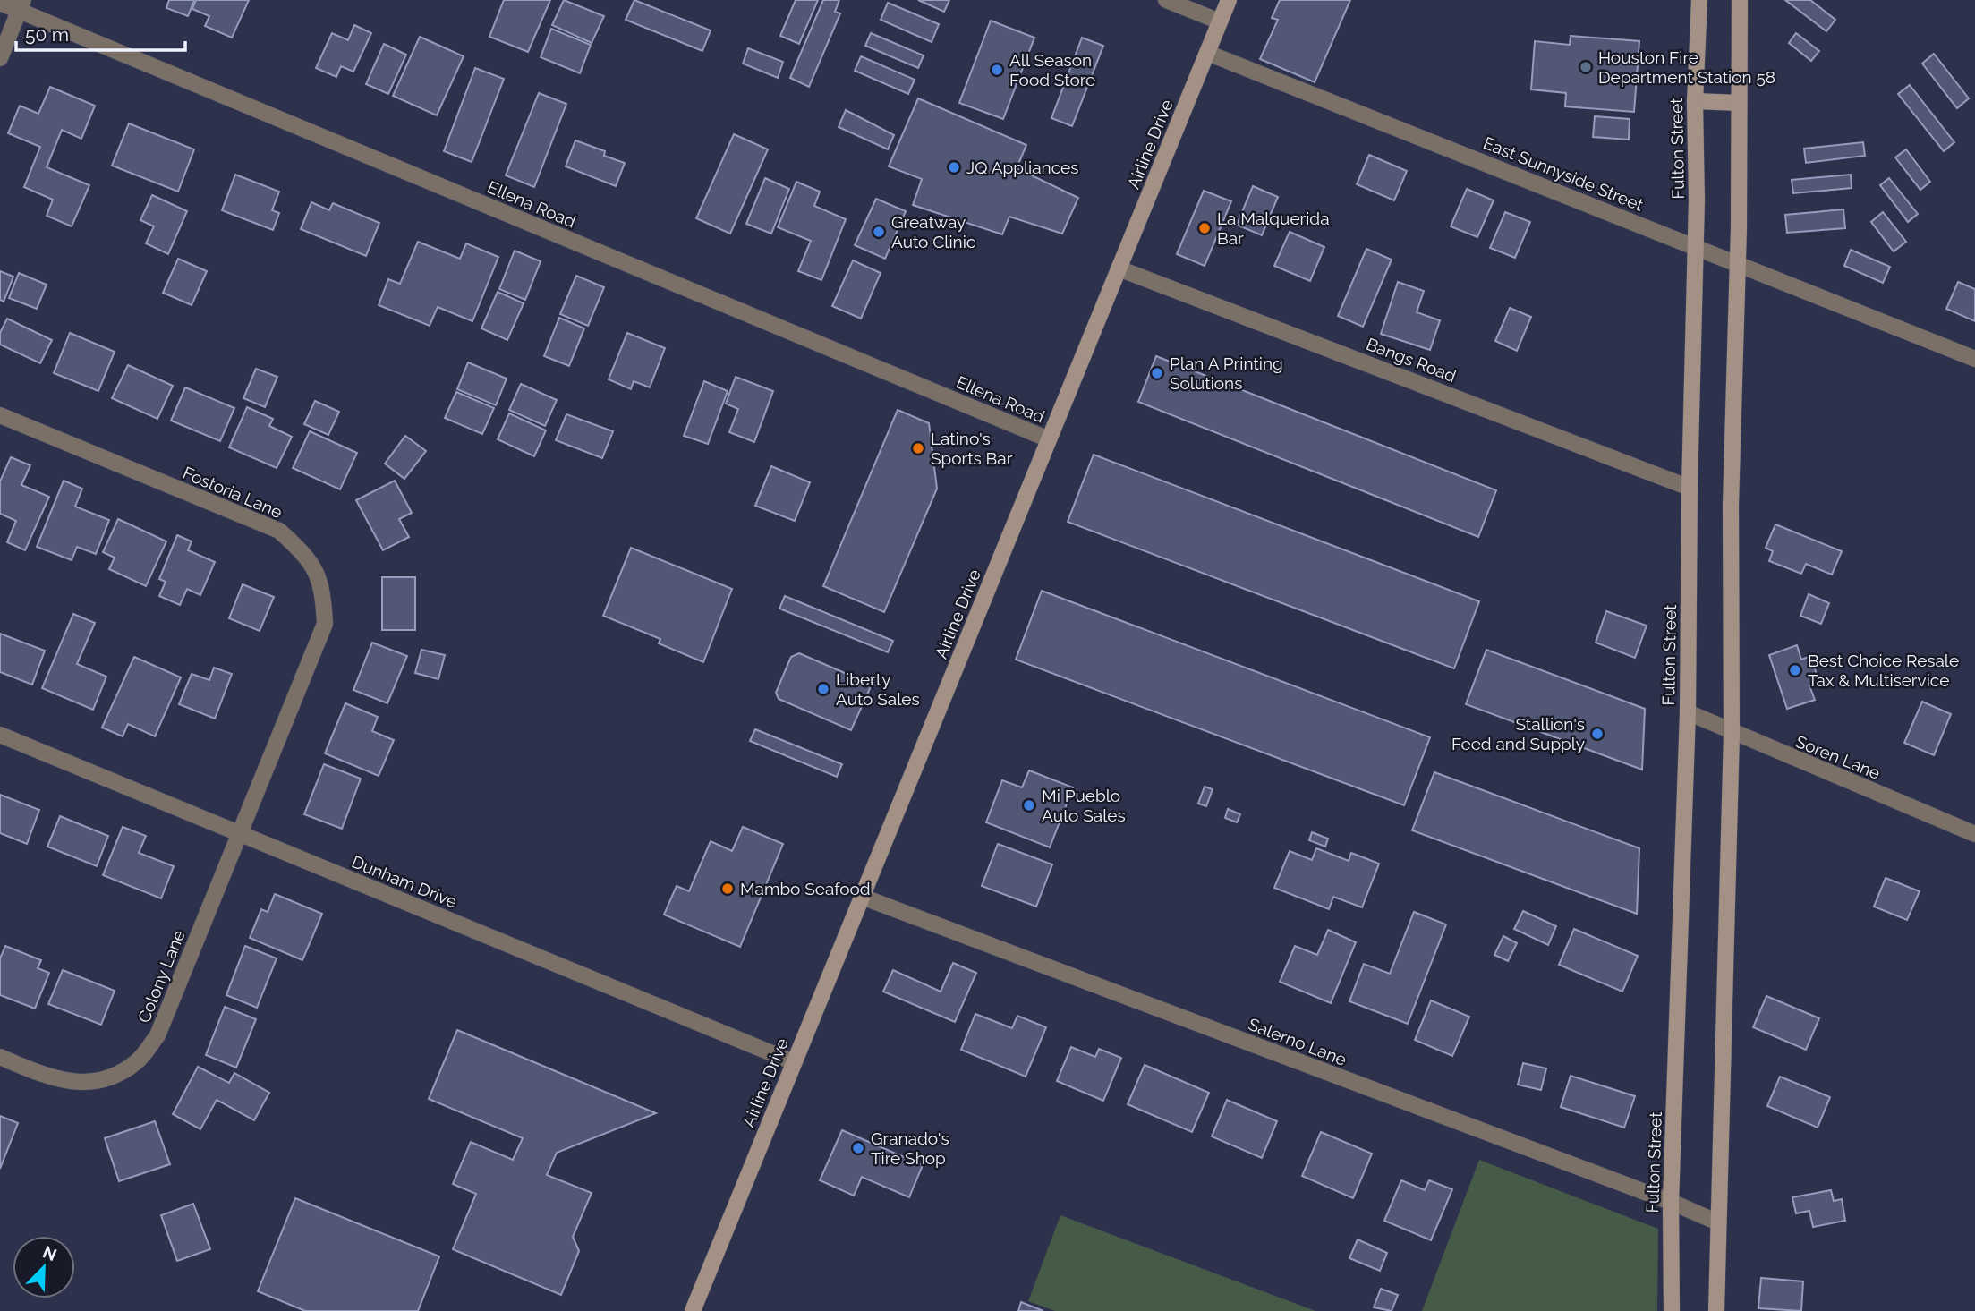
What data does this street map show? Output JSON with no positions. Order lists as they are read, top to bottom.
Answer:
{
  "streets": {
    "street": [
      "Airline Drive",
      "Fulton Street",
      "East Sunnyside Street",
      "Ellena Road",
      "Bangs Road",
      "Fostoria Lane",
      "Soren Lane",
      "Dunham Drive",
      "Colony Lane",
      "Salerno Lane"
    ]
  },
  "crossings": [
    ["Airline Drive", "East Sunnyside Street"],
    ["Airline Drive", "Ellena Road"],
    ["Airline Drive", "Bangs Road"],
    ["Airline Drive", "Dunham Drive"],
    ["Airline Drive", "Salerno Lane"],
    ["Fulton Street", "East Sunnyside Street"],
    ["Fulton Street", "Bangs Road"],
    ["Fulton Street", "Soren Lane"],
    ["Fulton Street", "Salerno Lane"],
    ["Fostoria Lane", "Dunham Drive"],
    ["Fostoria Lane", "Colony Lane"],
    ["Dunham Drive", "Colony Lane"]
  ],
  "places": [
    "Houston Fire Department Station 58",
    "All Season Food Store",
    "JQ Appliances",
    "La Malquerida Bar",
    "Greatway Auto Clinic",
    "Plan A Printing Solutions",
    "Latino's Sports Bar",
    "Best Choice Resale Tax & Multiservice",
    "Liberty Auto Sales",
    "Stallion's Feed and Supply",
    "Mi Pueblo Auto Sales",
    "Mambo Seafood",
    "Granado's Tire Shop"
  ],
  "scale_bar": "50 m",
  "north": "top right"
}
